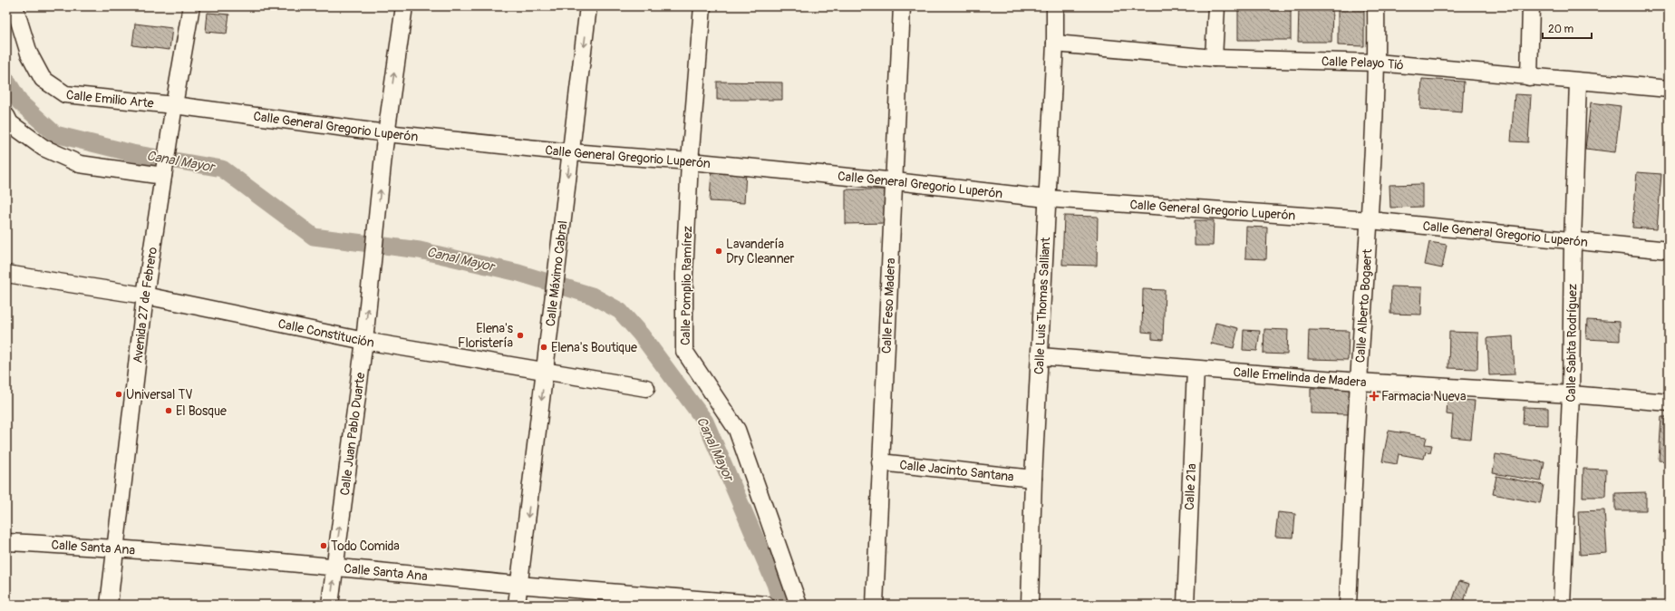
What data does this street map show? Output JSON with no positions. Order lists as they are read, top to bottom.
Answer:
{
  "streets": {
    "street": [
      "Calle Pelayo Tió",
      "Calle Emilio Arte",
      "Calle General Gregorio Luperón",
      "Calle Máximo Cabral",
      "Calle Pomplio Ramírez",
      "Avenida 27 de Febrero",
      "Calle Feso Madera",
      "Calle Luis Thomas Salliant",
      "Calle Alberto Bogaert",
      "Calle Constitución",
      "Calle Sabita Rodríguez",
      "Calle Emelinda de Madera",
      "Calle Juan Pablo Duarte",
      "Calle Jacinto Santana",
      "Calle 21ª",
      "Calle Santa Ana"
    ]
  },
  "crossings": [
    ["Calle Pelayo Tió", "Calle Luis Thomas Salliant"],
    ["Calle Pelayo Tió", "Calle Alberto Bogaert"],
    ["Calle Pelayo Tió", "Calle Sabita Rodríguez"],
    ["Calle Emilio Arte", "Calle General Gregorio Luperón"],
    ["Calle Emilio Arte", "Avenida 27 de Febrero"],
    ["Calle General Gregorio Luperón", "Calle Máximo Cabral"],
    ["Calle General Gregorio Luperón", "Calle Pomplio Ramírez"],
    ["Calle General Gregorio Luperón", "Avenida 27 de Febrero"],
    ["Calle General Gregorio Luperón", "Calle Feso Madera"],
    ["Calle General Gregorio Luperón", "Calle Luis Thomas Salliant"],
    ["Calle General Gregorio Luperón", "Calle Alberto Bogaert"],
    ["Calle General Gregorio Luperón", "Calle Sabita Rodríguez"],
    ["Calle General Gregorio Luperón", "Calle Juan Pablo Duarte"],
    ["Calle Máximo Cabral", "Calle Constitución"],
    ["Calle Máximo Cabral", "Calle Santa Ana"],
    ["Avenida 27 de Febrero", "Calle Constitución"],
    ["Avenida 27 de Febrero", "Calle Santa Ana"],
    ["Calle Feso Madera", "Calle Jacinto Santana"],
    ["Calle Luis Thomas Salliant", "Calle Emelinda de Madera"],
    ["Calle Luis Thomas Salliant", "Calle Jacinto Santana"],
    ["Calle Alberto Bogaert", "Calle Emelinda de Madera"],
    ["Calle Constitución", "Calle Juan Pablo Duarte"],
    ["Calle Sabita Rodríguez", "Calle Emelinda de Madera"],
    ["Calle Emelinda de Madera", "Calle 21ª"],
    ["Calle Juan Pablo Duarte", "Calle Santa Ana"]
  ],
  "one_way": ["Calle Máximo Cabral", "Calle Juan Pablo Duarte"],
  "water": ["Canal Mayor"],
  "places": {
    "other": [
      "Lavandería Dry Cleanner",
      "Elena's Floristería",
      "Elena's Boutique",
      "Universal TV",
      "El Bosque",
      "Todo Comida"
    ],
    "health": ["Farmacia Nueva"]
  },
  "scale_bar": "20 m"
}
